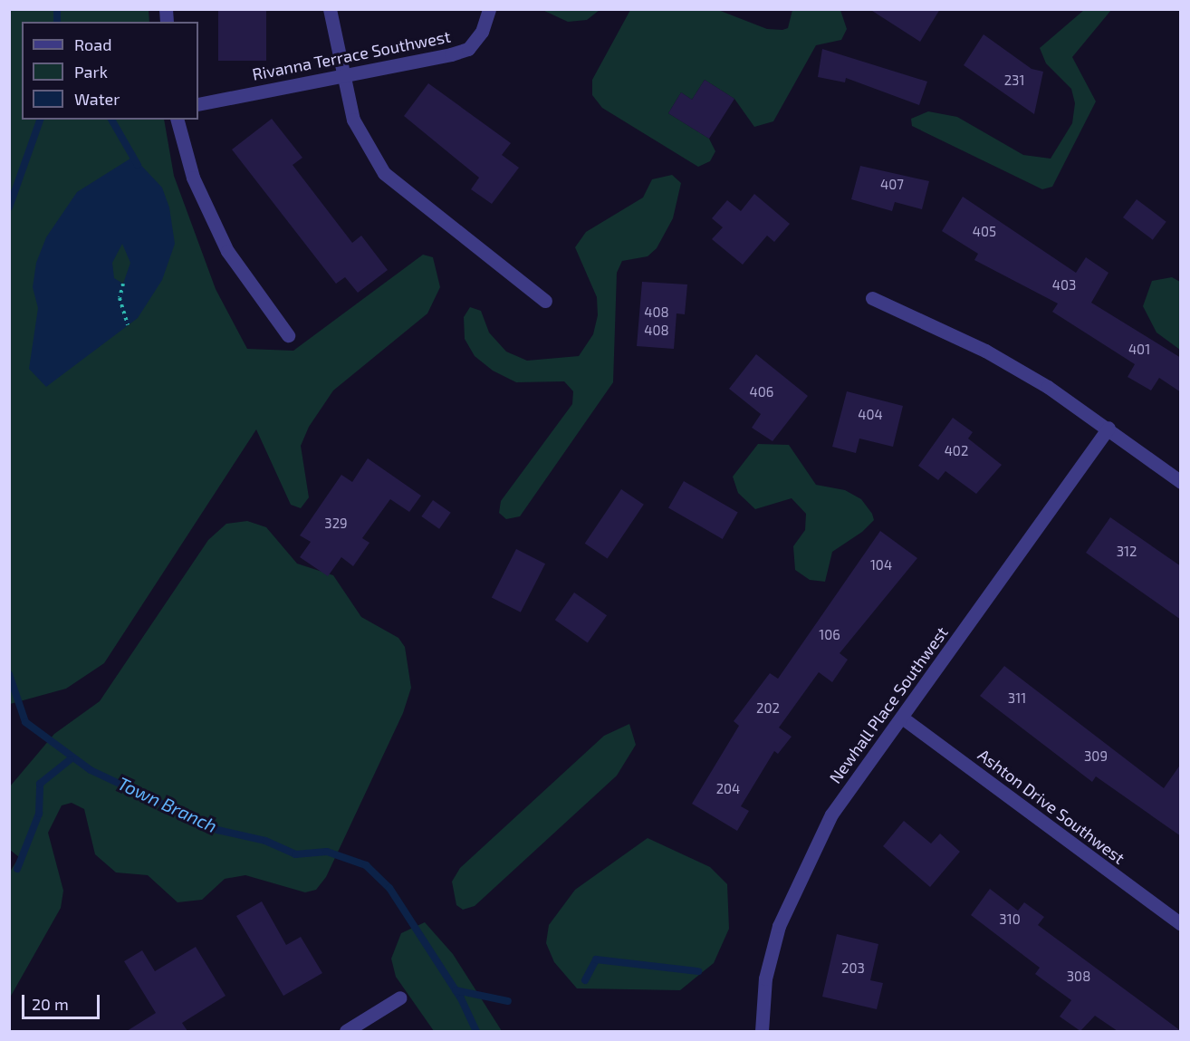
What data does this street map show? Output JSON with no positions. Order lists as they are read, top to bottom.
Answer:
{
  "streets": {
    "street": ["Rivanna Terrace Southwest", "Newhall Place Southwest", "Ashton Drive Southwest"]
  },
  "crossings": [
    ["Newhall Place Southwest", "Ashton Drive Southwest"]
  ],
  "water": ["Town Branch"],
  "house_numbers": [
    "231",
    "407",
    "405",
    "403",
    "408",
    "408",
    "401",
    "406",
    "404",
    "402",
    "329",
    "312",
    "104",
    "106",
    "311",
    "202",
    "309",
    "204",
    "310",
    "203",
    "308"
  ],
  "legend": ["Road", "Park", "Water"],
  "scale_bar": "20 m"
}
